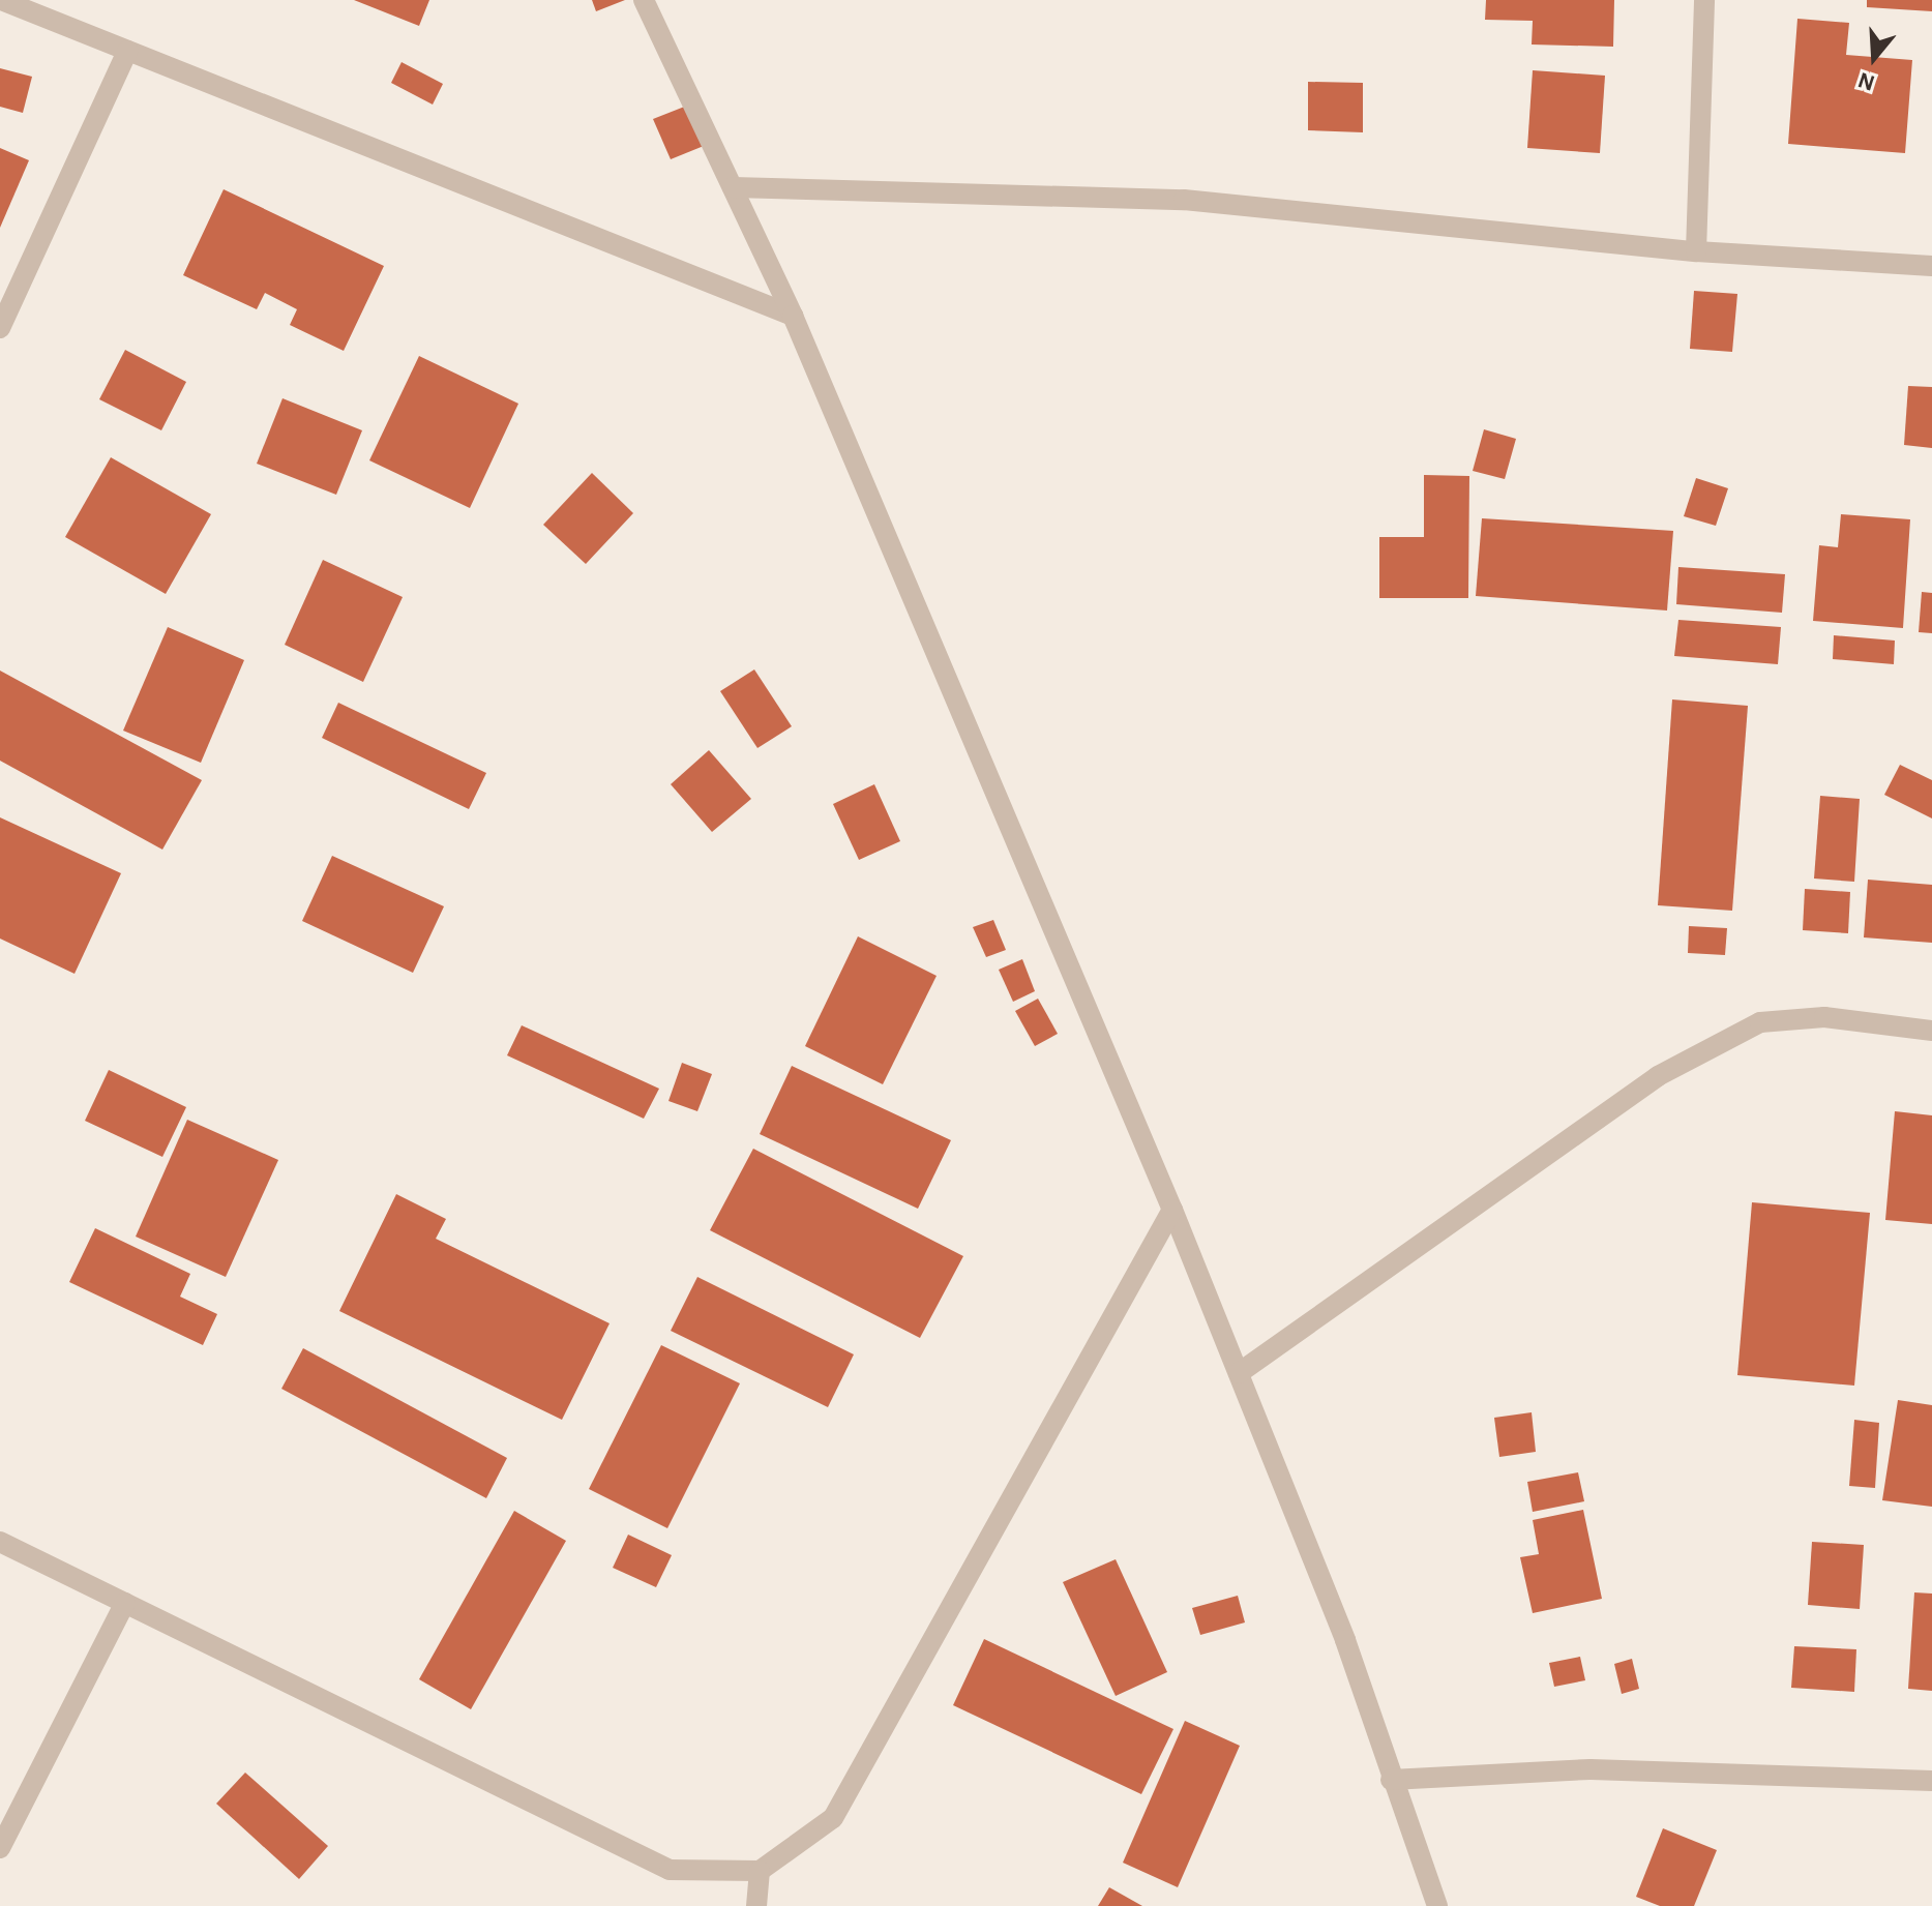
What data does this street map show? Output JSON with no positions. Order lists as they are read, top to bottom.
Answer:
{
  "north": "bottom"
}
